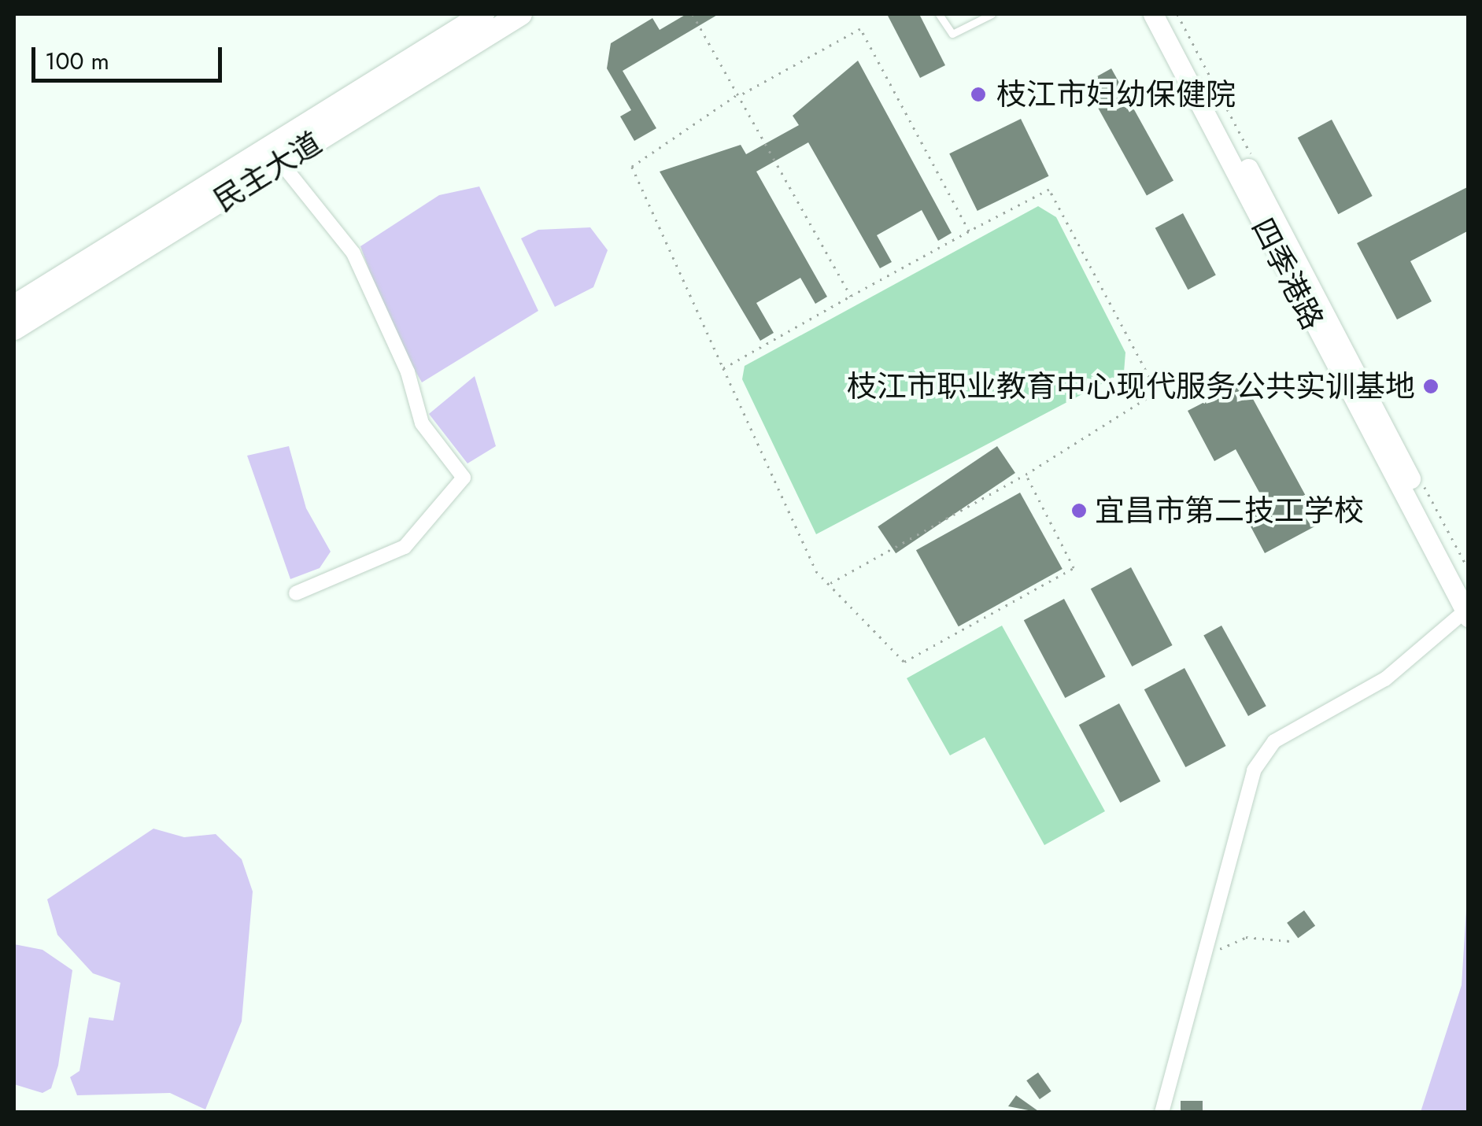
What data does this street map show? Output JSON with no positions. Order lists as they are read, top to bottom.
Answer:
{
  "streets": {
    "main road": ["民主大道"],
    "street": ["四季港路"]
  },
  "places": ["枝江市妇幼保健院", "枝江市职业教育中心现代服务公共实训基地", "宜昌市第二技工学校"],
  "scale_bar": "100 m"
}
